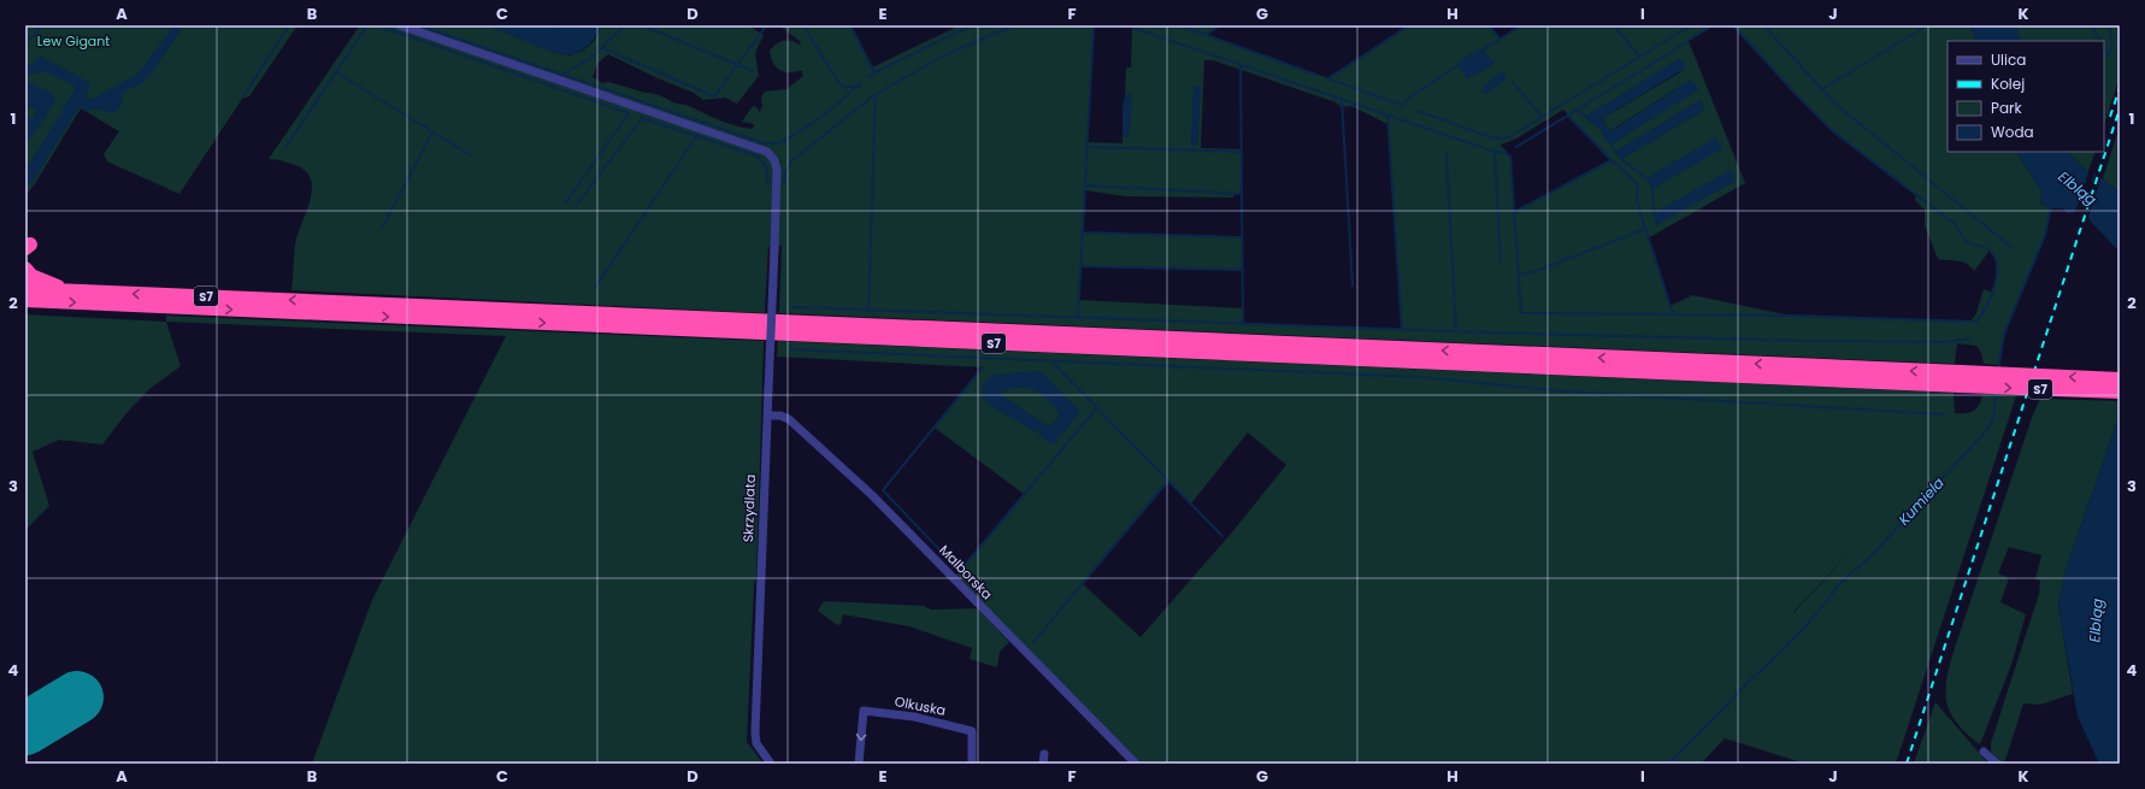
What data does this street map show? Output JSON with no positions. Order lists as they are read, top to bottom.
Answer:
{
  "streets": {
    "highway": ["S7"],
    "street": ["Skrzydlata", "Malborska", "Olkuska"]
  },
  "crossings": [
    ["Skrzydlata", "Malborska"]
  ],
  "water": ["Elbląg", "Kumiela"],
  "parks": ["Lew Gigant"],
  "legend": [
    "Ulica",
    "Kolej",
    "Park",
    "Woda"
  ],
  "grid": {
    "columns": [
      "A",
      "B",
      "C",
      "D",
      "E",
      "F",
      "G",
      "H",
      "I",
      "J",
      "K"
    ],
    "rows": [
      "1",
      "2",
      "3",
      "4"
    ]
  }
}
